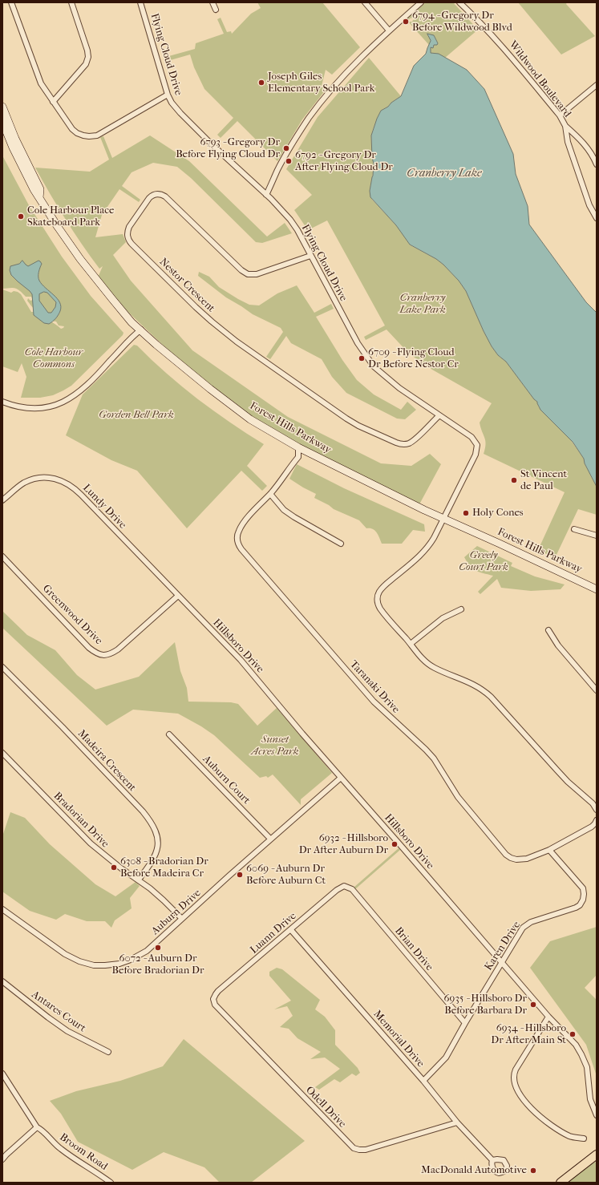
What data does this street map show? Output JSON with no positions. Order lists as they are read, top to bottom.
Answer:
{
  "streets": {
    "main road": ["Forest Hills Parkway"],
    "street": [
      "Flying Cloud Drive",
      "Wildwood Boulevard",
      "Nestor Crescent",
      "Lundy Drive",
      "Greenwood Drive",
      "Hillsboro Drive",
      "Taranaki Drive",
      "Madeira Crescent",
      "Auburn Court",
      "Bradorian Drive",
      "Auburn Drive",
      "Luann Drive",
      "Karen Drive",
      "Brian Drive",
      "Antares Court",
      "Memorial Drive",
      "Odell Drive",
      "Broom Road"
    ]
  },
  "crossings": [
    ["Flying Cloud Drive", "Nestor Crescent"],
    ["Flying Cloud Drive", "Forest Hills Parkway"],
    ["Forest Hills Parkway", "Taranaki Drive"],
    ["Lundy Drive", "Greenwood Drive"],
    ["Lundy Drive", "Hillsboro Drive"],
    ["Greenwood Drive", "Hillsboro Drive"],
    ["Hillsboro Drive", "Auburn Drive"],
    ["Hillsboro Drive", "Karen Drive"],
    ["Taranaki Drive", "Karen Drive"],
    ["Madeira Crescent", "Bradorian Drive"],
    ["Auburn Court", "Auburn Drive"],
    ["Bradorian Drive", "Auburn Drive"],
    ["Luann Drive", "Brian Drive"],
    ["Luann Drive", "Memorial Drive"],
    ["Luann Drive", "Odell Drive"],
    ["Karen Drive", "Brian Drive"],
    ["Karen Drive", "Memorial Drive"],
    ["Memorial Drive", "Odell Drive"]
  ],
  "water": ["Cranberry Lake"],
  "parks": [
    "Cranberry Lake Park",
    "Cole Harbour Commons",
    "Gorden Bell Park",
    "Greely Court Park",
    "Sunset Acres Park"
  ],
  "places": [
    "6794 - Gregory Dr Before Wildwood Blvd",
    "Joseph Giles Elementary School Park",
    "6793 - Gregory Dr Before Flying Cloud Dr",
    "6792 - Gregory Dr After Flying Cloud Dr",
    "Cole Harbour Place Skateboard Park",
    "6709 - Flying Cloud Dr Before Nestor Cr",
    "St Vincent de Paul",
    "Holy Cones",
    "6932 - Hillsboro Dr After Auburn Dr",
    "6308 - Bradorian Dr Before Madeira Cr",
    "6069 - Auburn Dr Before Auburn Ct",
    "6072 - Auburn Dr Before Bradorian Dr",
    "6935 - Hillsboro Dr Before Barbara Dr",
    "6934 - Hillsboro Dr After Main St",
    "MacDonald Automotive"
  ]
}
